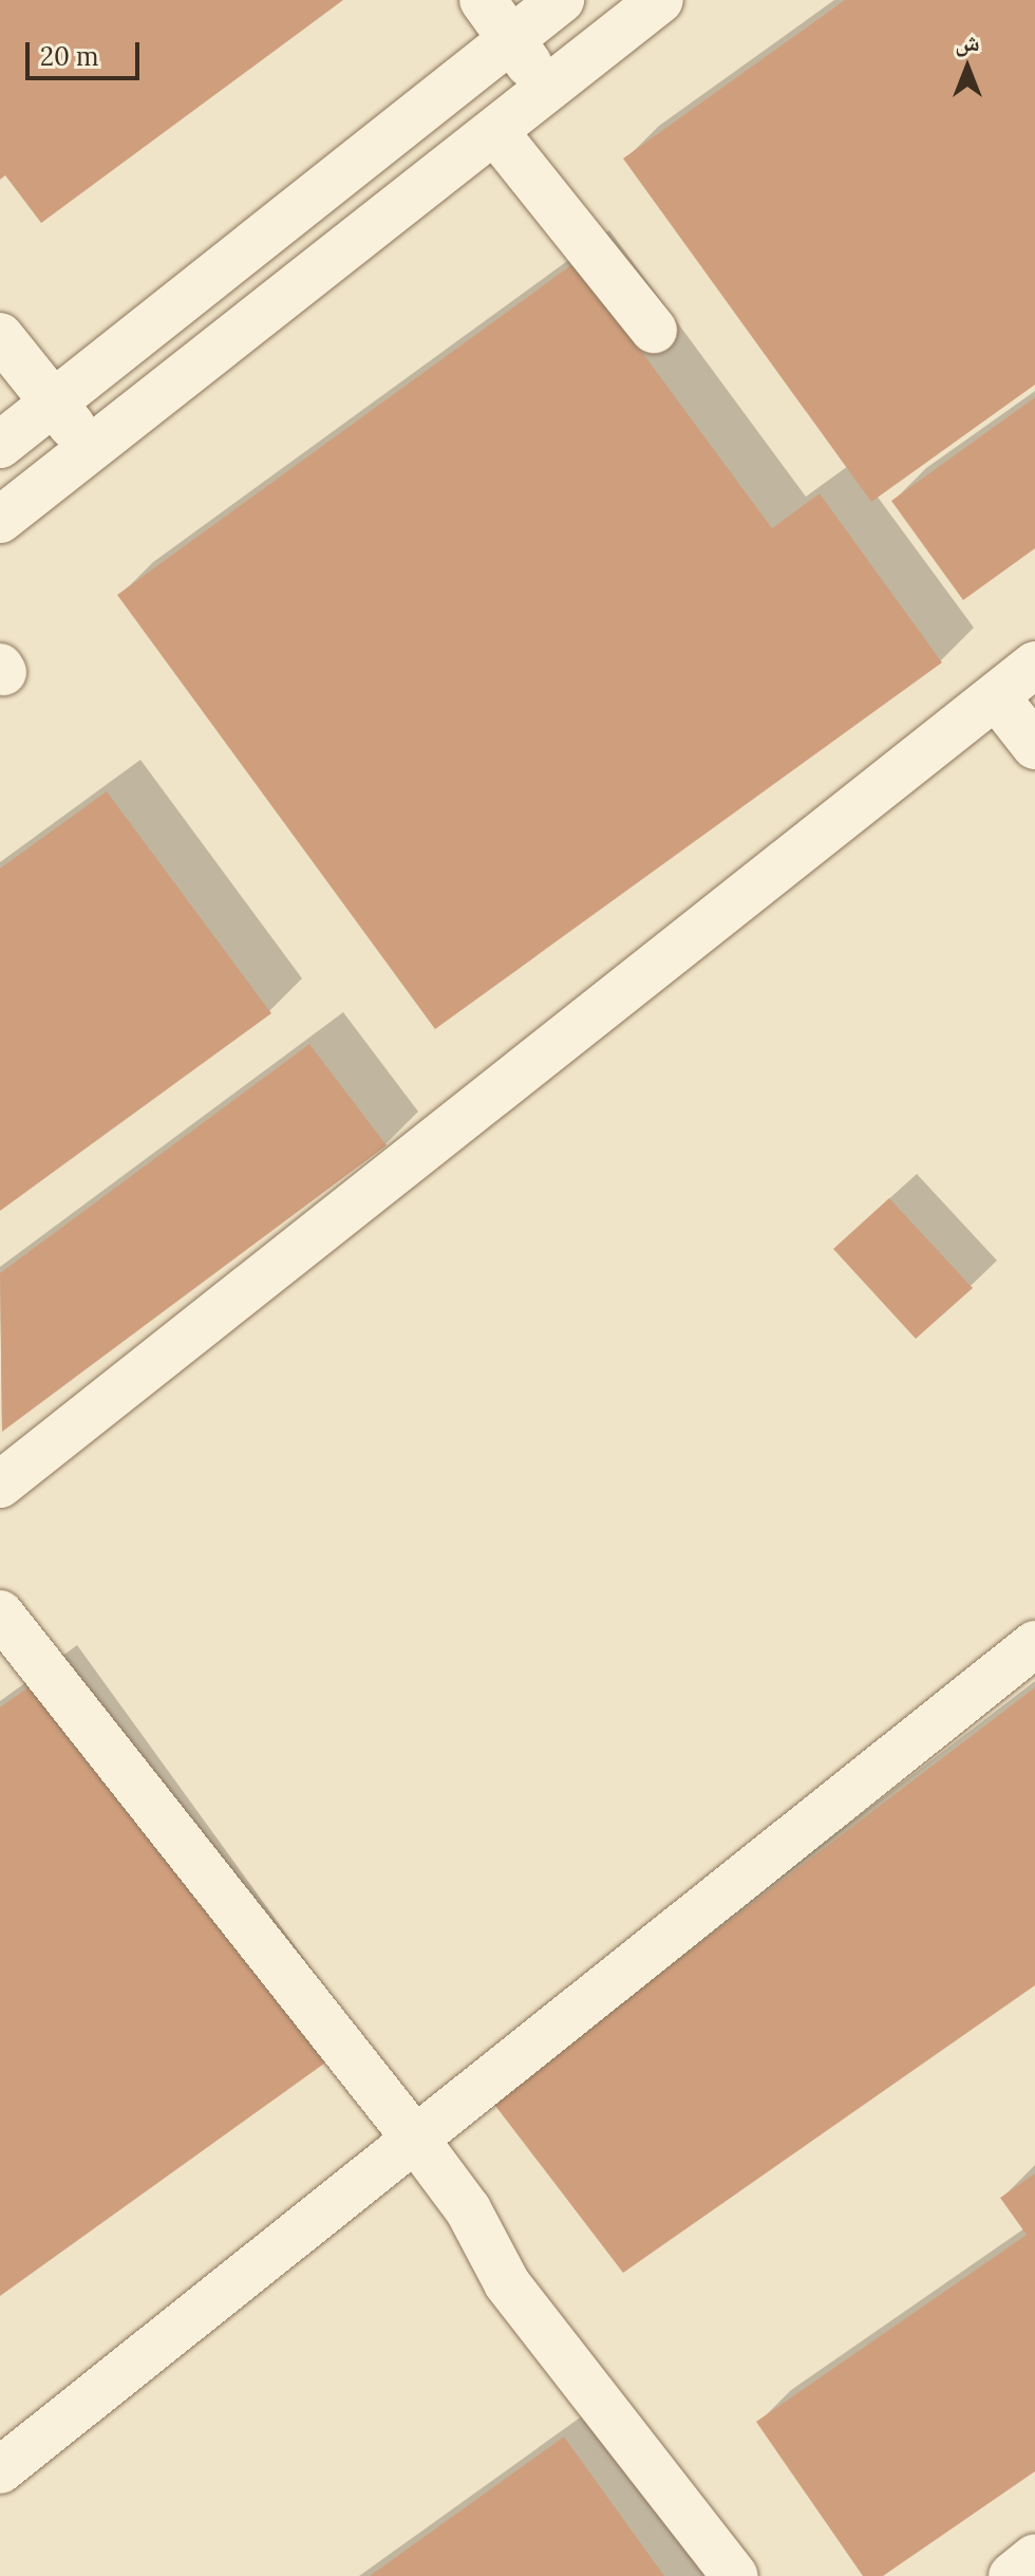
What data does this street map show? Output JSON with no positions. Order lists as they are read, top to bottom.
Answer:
{
  "scale_bar": "20 m",
  "north": "top"
}
